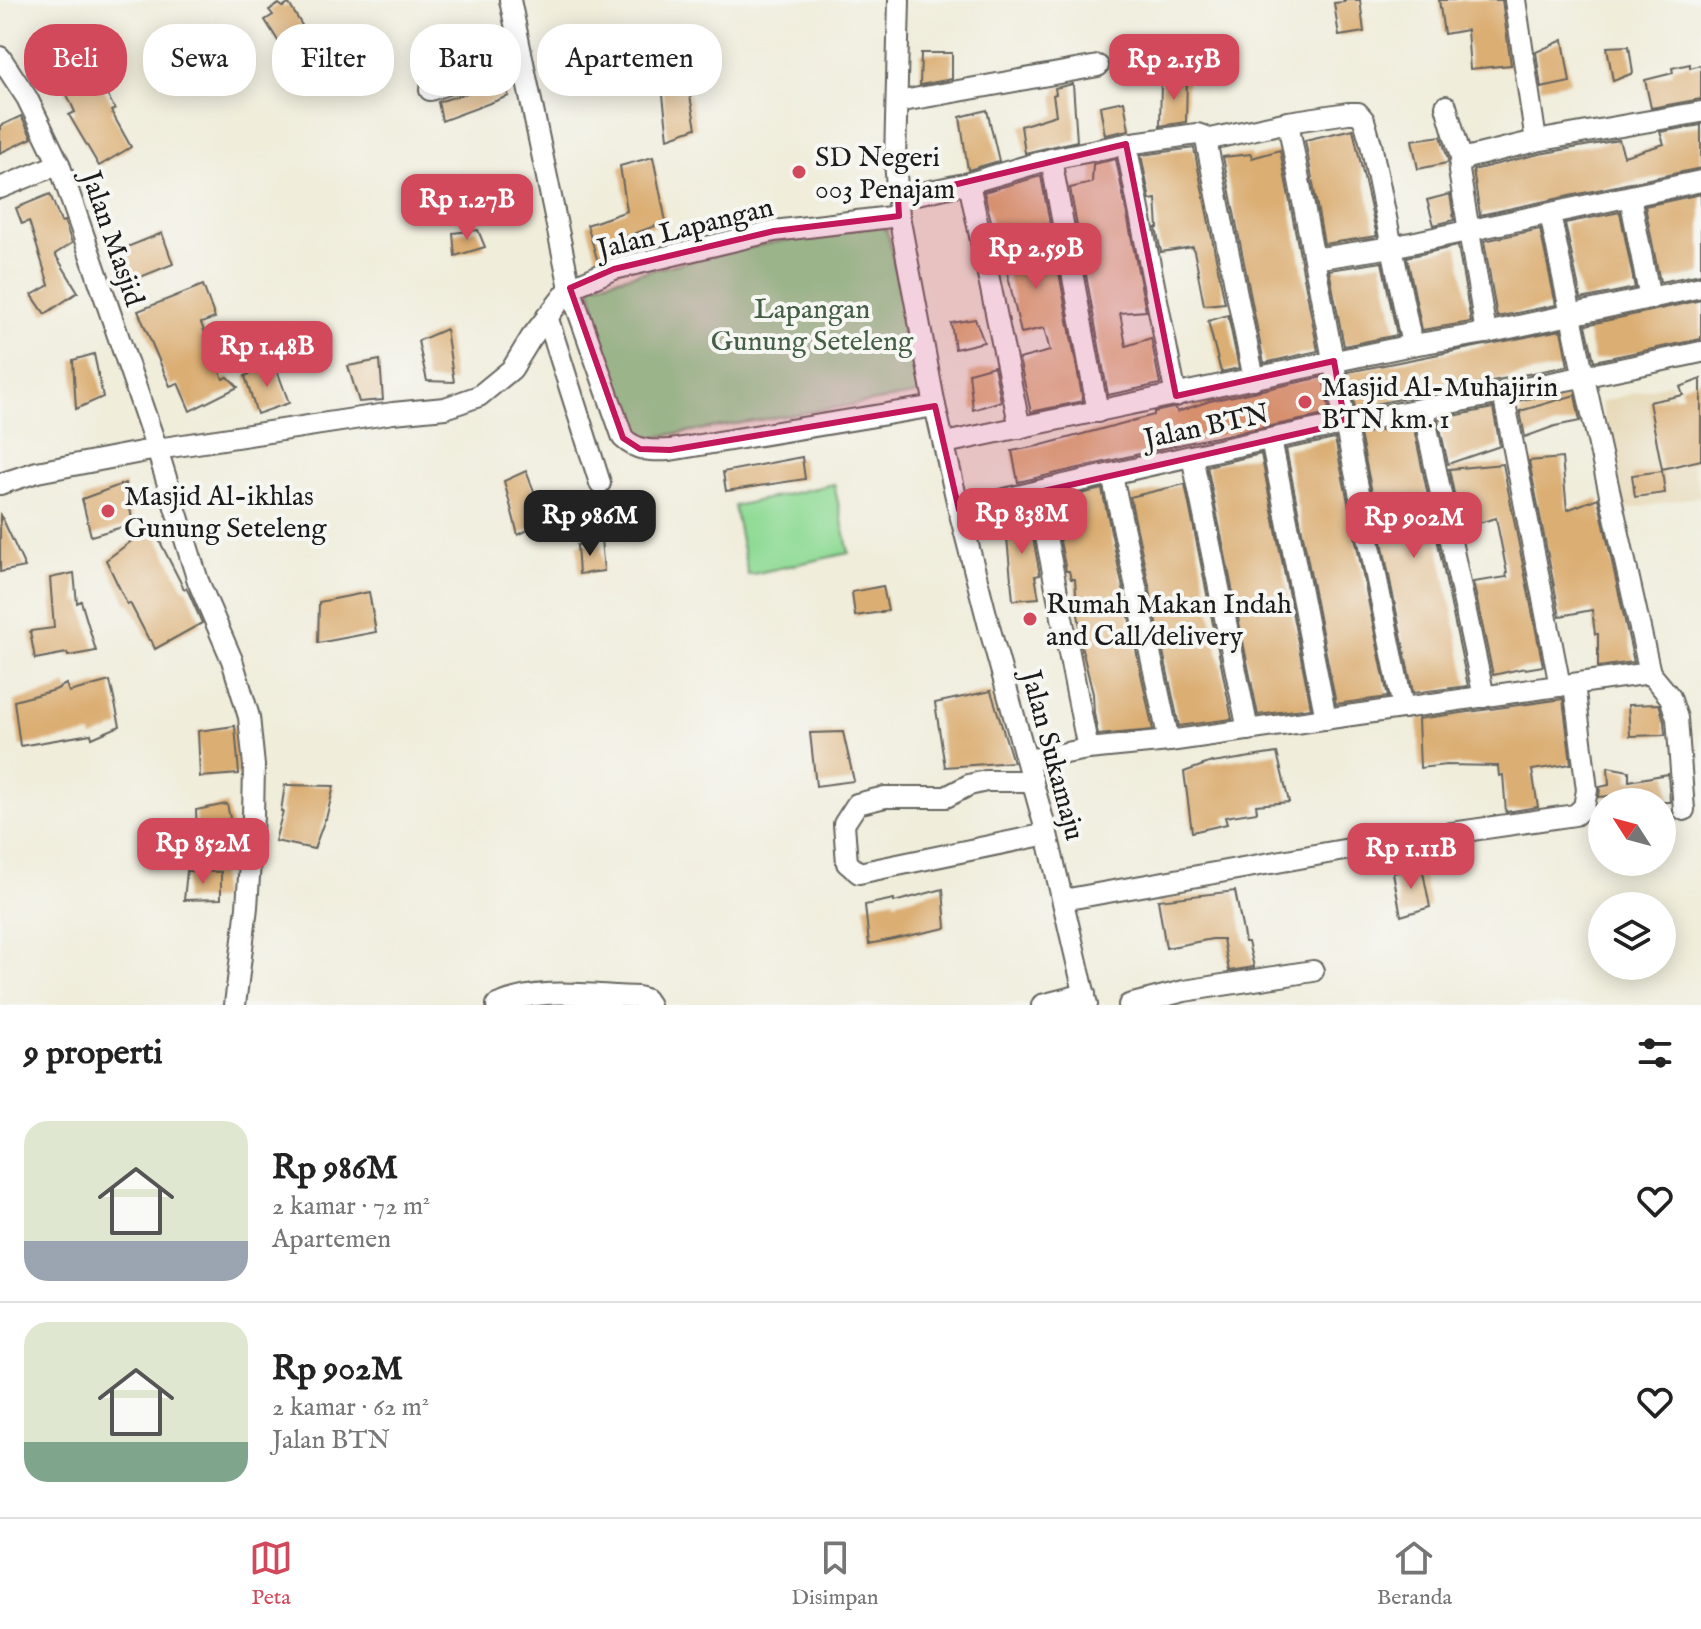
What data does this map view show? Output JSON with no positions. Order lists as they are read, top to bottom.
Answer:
{
  "streets": {
    "street": [
      "Jalan Lapangan",
      "Jalan Masjid",
      "Jalan BTN",
      "Jalan Sukamaju"
    ]
  },
  "crossings": [
    ["Jalan Lapangan", "Jalan Masjid"],
    ["Jalan Lapangan", "Jalan Sukamaju"],
    ["Jalan BTN", "Jalan Sukamaju"]
  ],
  "parks": ["Lapangan Gunung Seteleng"],
  "places": [
    "SD Negeri 003 Penajam",
    "Masjid Al-Muhajirin BTN km. 1",
    "Masjid Al-ikhlas Gunung Seteleng",
    "Rumah Makan Indah and Call/delivery"
  ],
  "north": "top left",
  "page": {
    "chip": [
      "Beli",
      "Sewa",
      "Filter",
      "Baru",
      "Apartemen"
    ],
    "price": [
      "Rp 2.15B",
      "Rp 1.27B",
      "Rp 2.59B",
      "Rp 1.48B",
      "Rp 838M",
      "Rp 986M",
      "Rp 902M",
      "Rp 852M",
      "Rp 1.11B"
    ],
    "heading": "9 properti",
    "list": [
      {
        "name": "Rp 986M",
        "note": "2 kamar · 72 m² · Apartemen"
      },
      {
        "name": "Rp 902M",
        "note": "2 kamar · 62 m² · Jalan BTN"
      }
    ],
    "tabs": ["Peta", "Disimpan", "Beranda"]
  }
}
